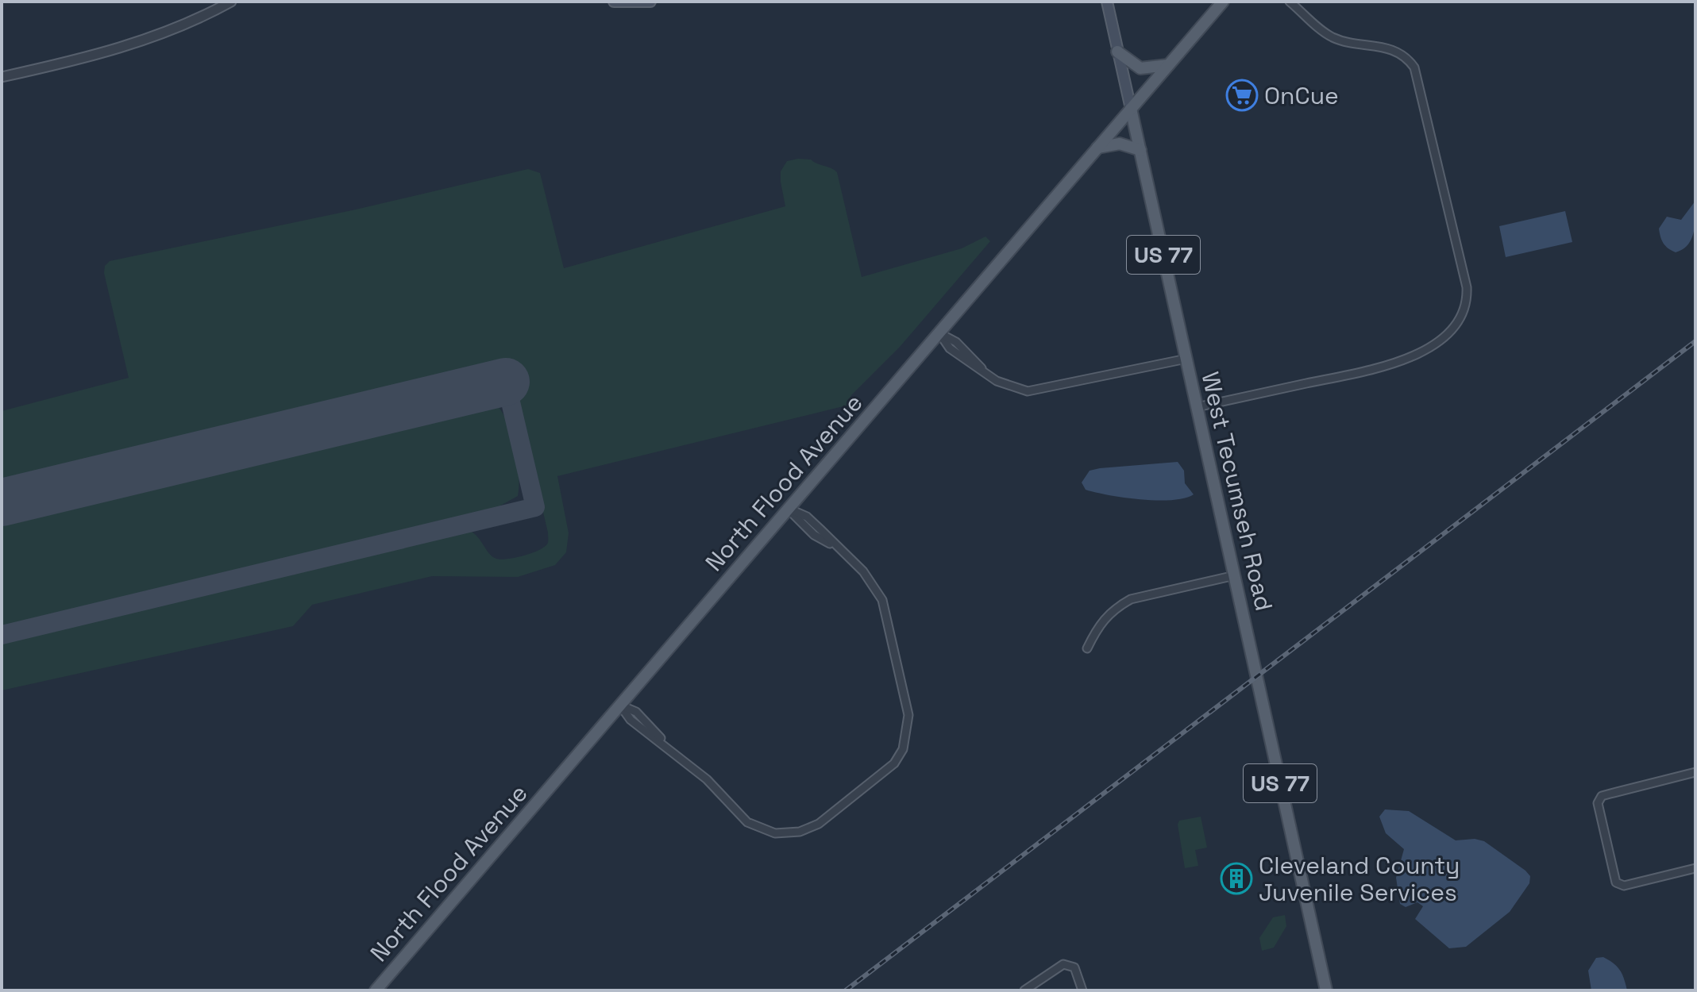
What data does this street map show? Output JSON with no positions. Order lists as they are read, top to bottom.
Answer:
{
  "streets": {
    "main road": ["US 77", "North Flood Avenue", "West Tecumseh Road"]
  },
  "crossings": [
    ["North Flood Avenue", "West Tecumseh Road"]
  ],
  "places": {
    "supermarket": ["OnCue"],
    "building": ["Cleveland County Juvenile Services"]
  }
}
